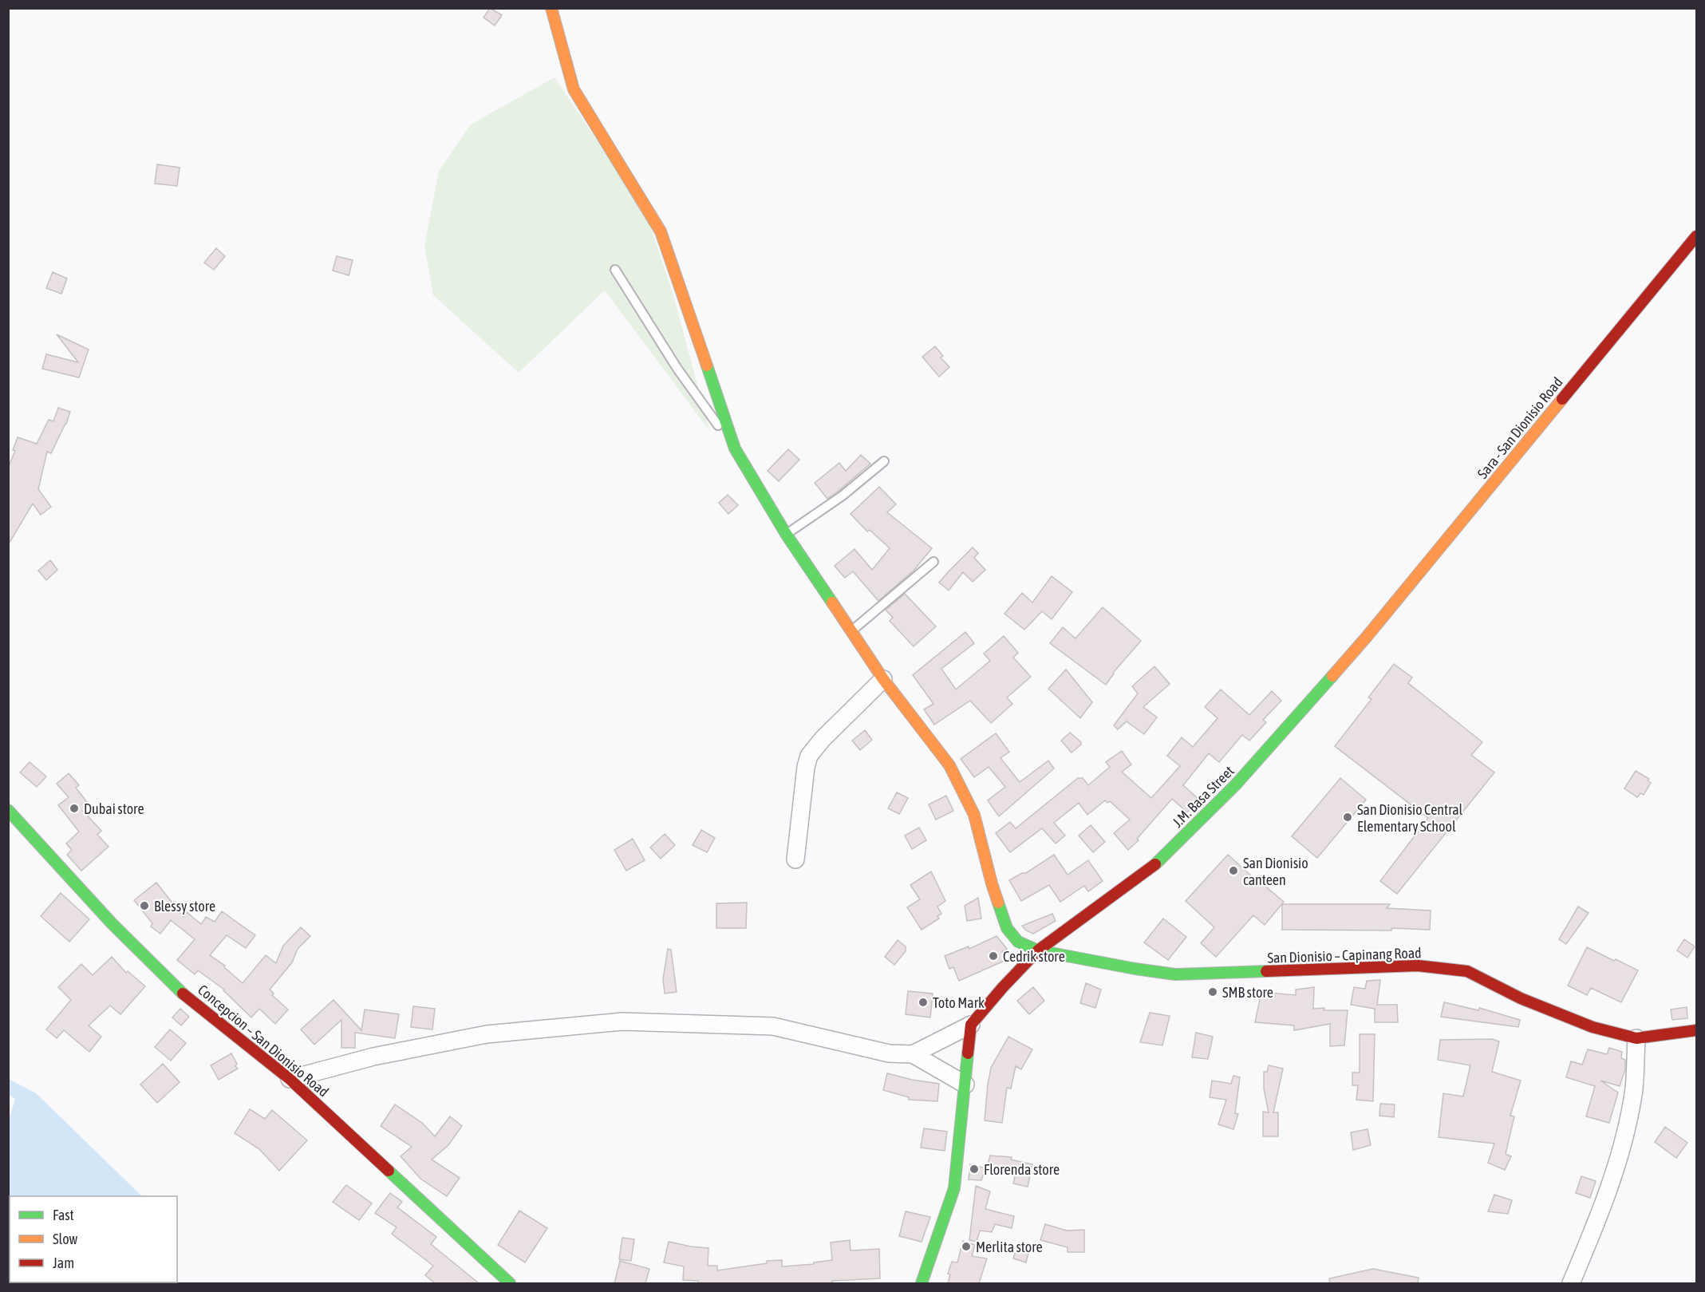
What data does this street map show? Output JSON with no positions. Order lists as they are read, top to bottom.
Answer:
{
  "streets": {
    "main road": [
      "Sara - San Dionisio Road",
      "J.M. Basa Street",
      "San Dionisio – Capinang Road",
      "Concepcion – San Dionisio Road"
    ]
  },
  "crossings": [
    ["Sara - San Dionisio Road", "J.M. Basa Street"],
    ["J.M. Basa Street", "San Dionisio – Capinang Road"]
  ],
  "places": [
    "Dubai store",
    "San Dionisio Central Elementary School",
    "San Dionisio canteen",
    "Blessy store",
    "Cedrik store",
    "SMB store",
    "Toto Mark",
    "Florenda store",
    "Merlita store"
  ],
  "legend": ["Fast", "Slow", "Jam"]
}
